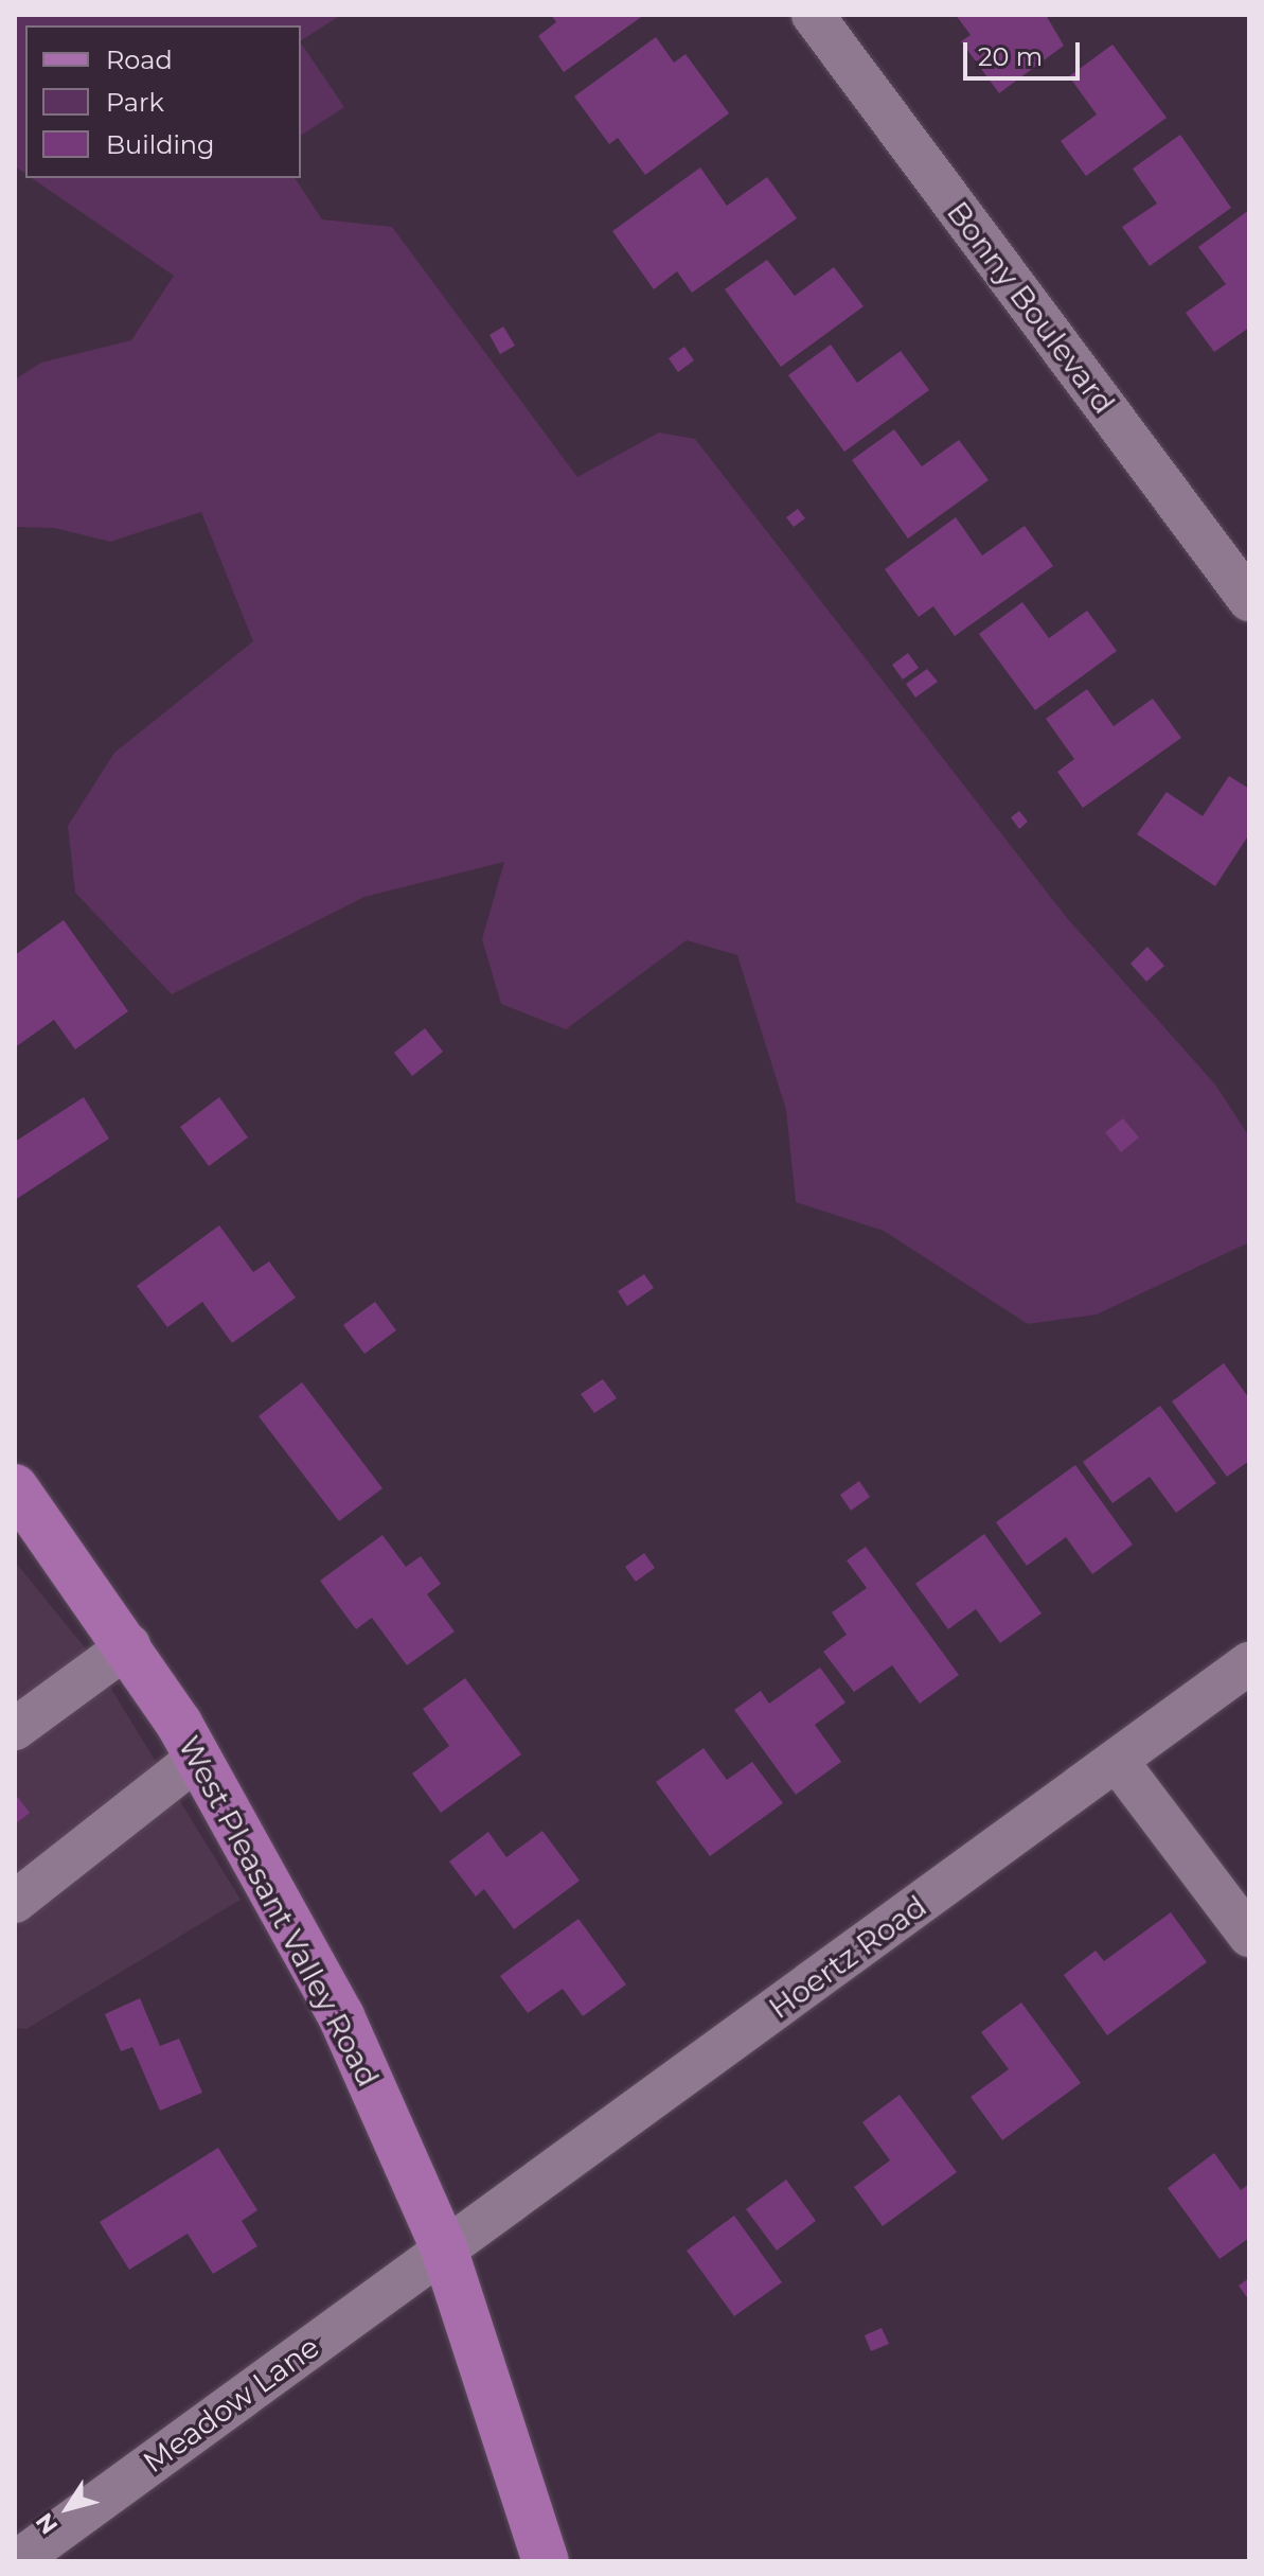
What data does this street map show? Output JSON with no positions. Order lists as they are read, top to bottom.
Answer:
{
  "streets": {
    "main road": ["West Pleasant Valley Road"],
    "street": ["Bonny Boulevard", "Hoertz Road", "Meadow Lane"]
  },
  "crossings": [
    ["West Pleasant Valley Road", "Hoertz Road"],
    ["West Pleasant Valley Road", "Meadow Lane"],
    ["Hoertz Road", "Meadow Lane"]
  ],
  "legend": ["Road", "Park", "Building"],
  "scale_bar": "20 m",
  "north": "bottom left"
}
